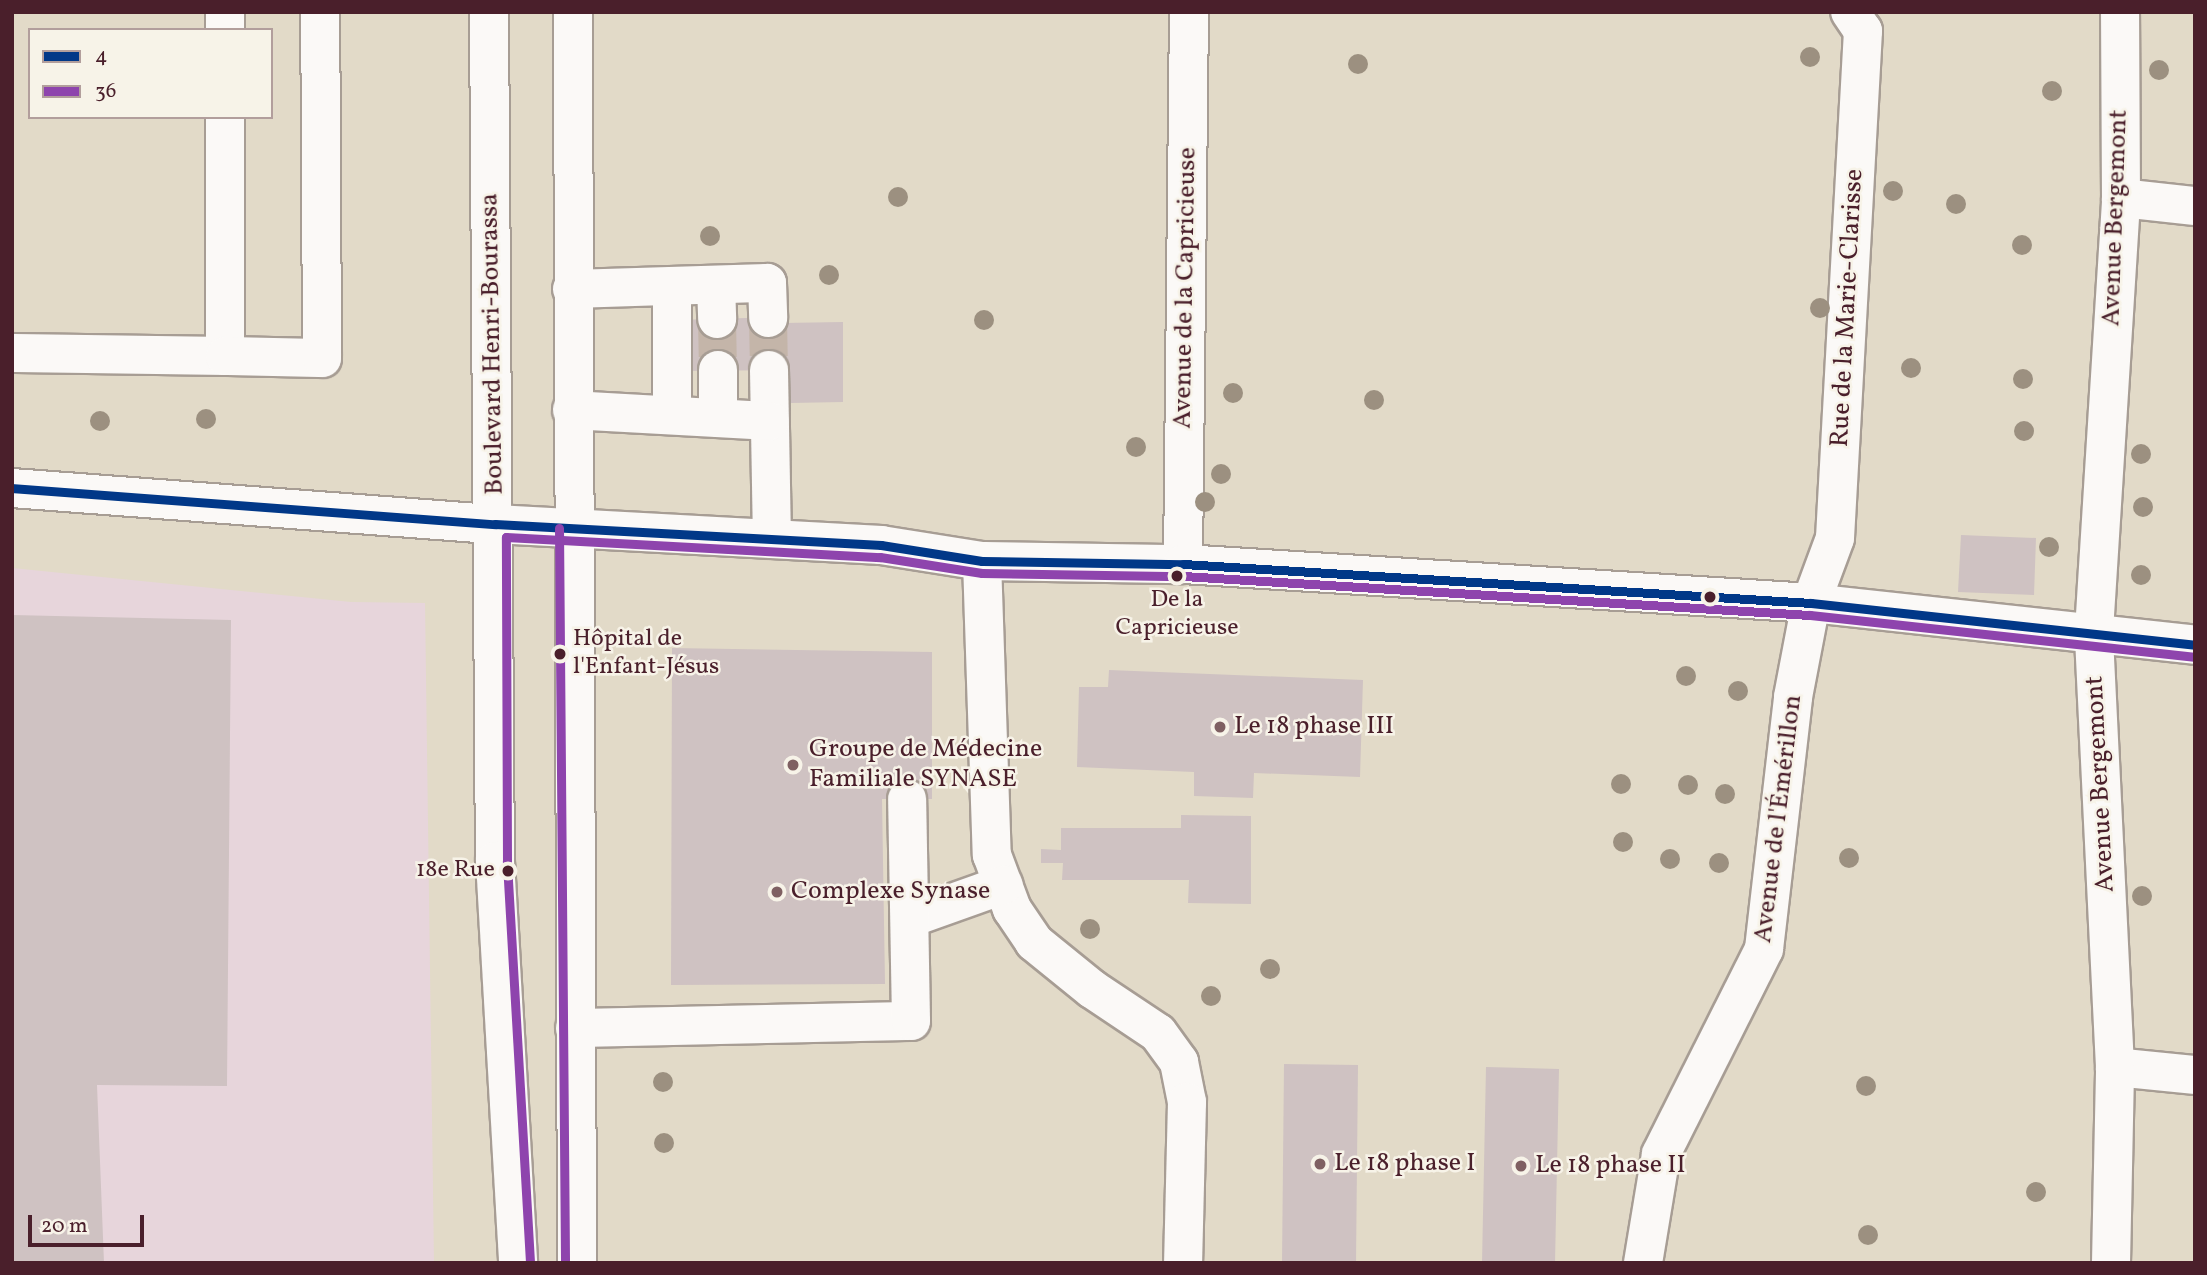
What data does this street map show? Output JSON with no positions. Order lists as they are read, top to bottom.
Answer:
{
  "streets": {
    "main road": [
      "Avenue Bergemont",
      "Avenue de la Capricieuse",
      "Rue de la Marie-Clarisse",
      "Boulevard Henri-Bourassa",
      "Avenue de l'Émérillon"
    ]
  },
  "crossings": [
    ["Rue de la Marie-Clarisse", "Avenue de l'Émérillon"]
  ],
  "places": [
    "De la Capricieuse",
    "Hôpital de l'Enfant-Jésus",
    "Le 18 phase III",
    "Groupe de Médecine Familiale SYNASE",
    "18e Rue",
    "Complexe Synase",
    "Le 18 phase I",
    "Le 18 phase II"
  ],
  "lines": ["transit line 4", "transit line 36"],
  "legend": ["4", "36"],
  "scale_bar": "20 m"
}
